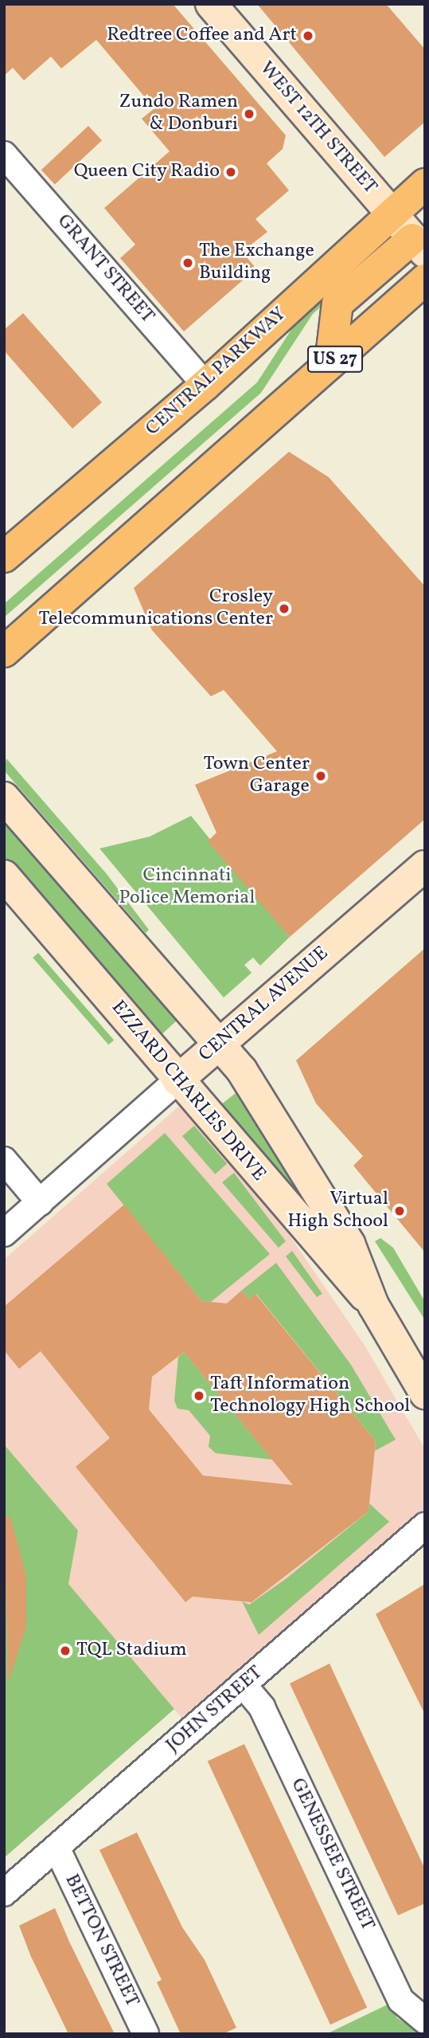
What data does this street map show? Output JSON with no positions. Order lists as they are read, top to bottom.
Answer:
{
  "streets": {
    "main road": [
      "WEST 12TH STREET",
      "US 27",
      "CENTRAL PARKWAY",
      "CENTRAL AVENUE",
      "EZZARD CHARLES DRIVE"
    ],
    "street": [
      "GRANT STREET",
      "JOHN STREET",
      "GENESSEE STREET",
      "BETTON STREET"
    ]
  },
  "crossings": [
    ["WEST 12TH STREET", "CENTRAL PARKWAY"],
    ["GRANT STREET", "CENTRAL PARKWAY"],
    ["CENTRAL AVENUE", "EZZARD CHARLES DRIVE"],
    ["JOHN STREET", "GENESSEE STREET"],
    ["JOHN STREET", "BETTON STREET"]
  ],
  "parks": ["Cincinnati Police Memorial"],
  "places": [
    "Redtree Coffee and Art",
    "Zundo Ramen & Donburi",
    "Queen City Radio",
    "The Exchange Building",
    "Crosley Telecommunications Center",
    "Town Center Garage",
    "Virtual High School",
    "Taft Information Technology High School",
    "TQL Stadium"
  ]
}
